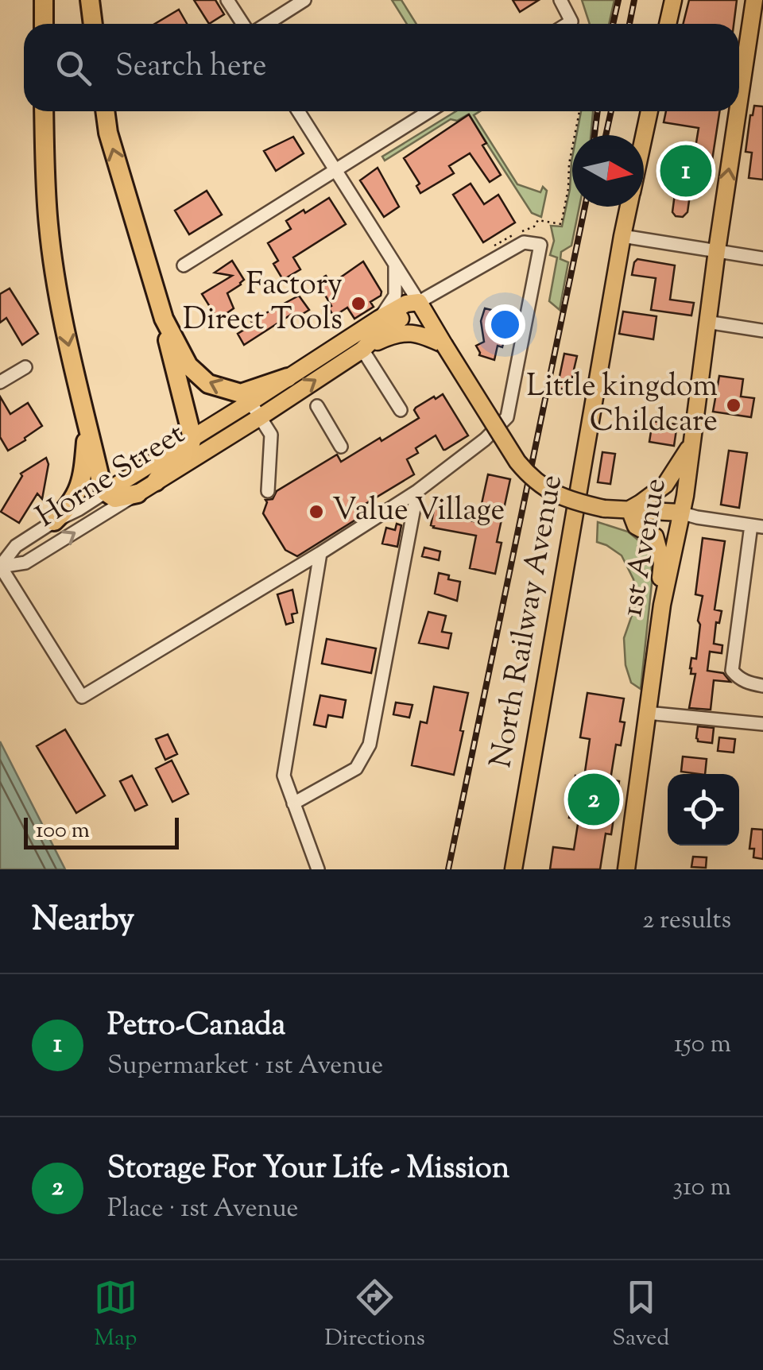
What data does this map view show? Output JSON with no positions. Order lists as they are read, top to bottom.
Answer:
{
  "streets": {
    "main road": ["Horne Street", "1st Avenue", "North Railway Avenue"]
  },
  "places": ["Factory Direct Tools", "Little kingdom Childcare", "Value Village"],
  "scale_bar": "100 m",
  "north": "right",
  "page": {
    "search": "Search here",
    "pins": ["1", "2"],
    "scale": "100 m",
    "heading": ["Nearby", "2 results"],
    "list": [
      {
        "mark": "1",
        "name": "Petro-Canada",
        "note": "Supermarket · 1st Avenue",
        "value": "150 m"
      },
      {
        "mark": "2",
        "name": "Storage For Your Life - Mission",
        "note": "Place · 1st Avenue",
        "value": "310 m"
      }
    ],
    "nav": ["Map", "Directions", "Saved"]
  }
}
